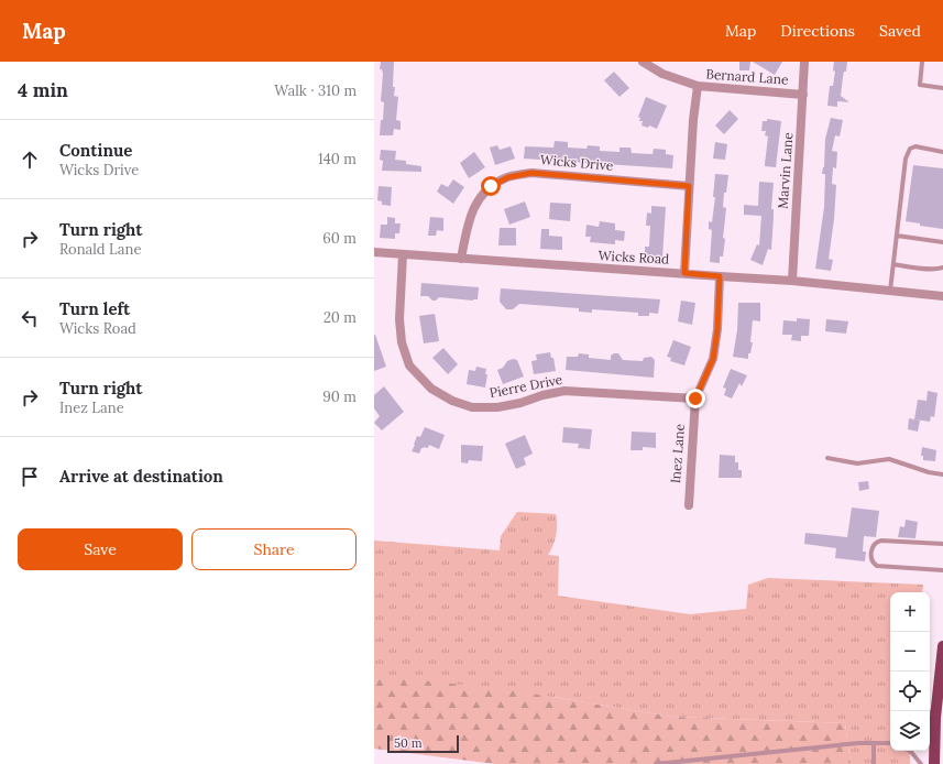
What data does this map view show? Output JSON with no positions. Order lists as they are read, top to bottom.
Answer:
{
  "streets": {
    "street": [
      "Bernard Lane",
      "Wicks Drive",
      "Marvin Lane",
      "Wicks Road",
      "Pierre Drive",
      "Inez Lane"
    ]
  },
  "crossings": [
    ["Bernard Lane", "Marvin Lane"],
    ["Wicks Drive", "Wicks Road"],
    ["Marvin Lane", "Wicks Road"],
    ["Wicks Road", "Pierre Drive"],
    ["Wicks Road", "Inez Lane"],
    ["Pierre Drive", "Inez Lane"]
  ],
  "scale_bar": "50 m",
  "page": {
    "header": "Map",
    "nav": ["Map", "Directions", "Saved"],
    "heading": ["4 min", "Walk · 310 m"],
    "list": [
      ["Continue", "Wicks Drive", "140 m"],
      ["Turn right", "Ronald Lane", "60 m"],
      ["Turn left", "Wicks Road", "20 m"],
      ["Turn right", "Inez Lane", "90 m"],
      "Arrive at destination"
    ],
    "buttons": ["Save", "Share"],
    "map_buttons": ["+", "−"],
    "scale": "50 m"
  }
}
